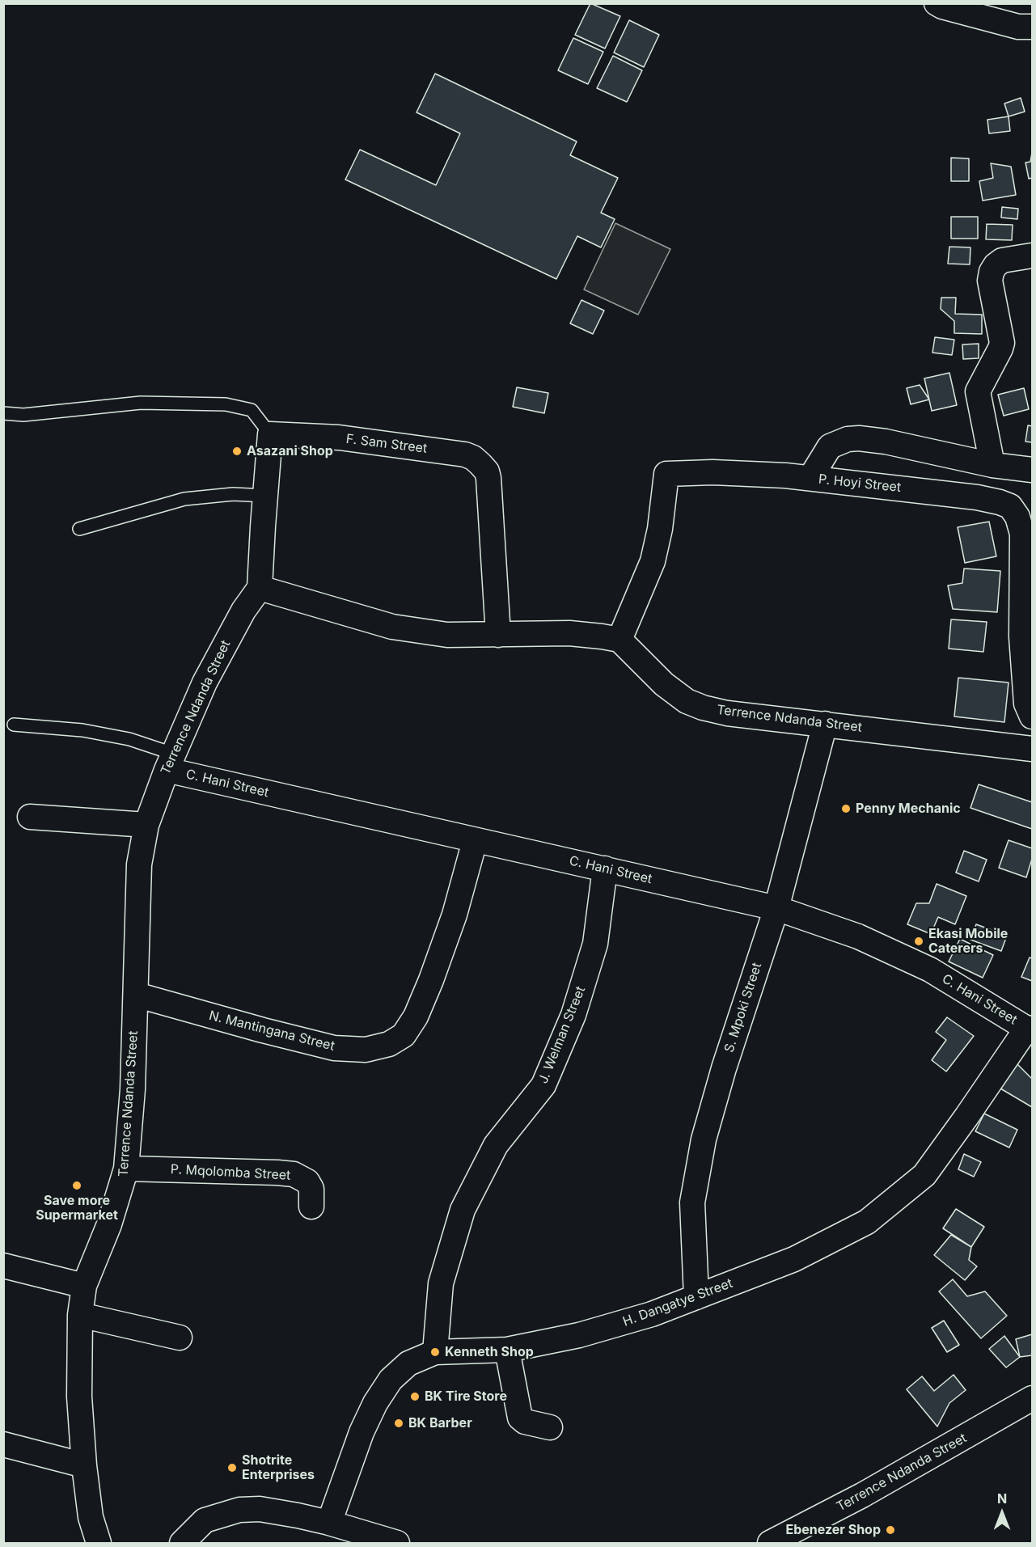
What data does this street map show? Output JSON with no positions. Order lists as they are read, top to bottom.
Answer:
{
  "streets": {
    "street": [
      "F. Sam Street",
      "P. Hoyi Street",
      "Terrence Ndanda Street",
      "C. Hani Street",
      "S. Mpoki Street",
      "N. Mantingana Street",
      "J. Welman Street",
      "P. Mqolomba Street",
      "H. Dangatye Street"
    ]
  },
  "crossings": [
    ["P. Hoyi Street", "Terrence Ndanda Street"],
    ["Terrence Ndanda Street", "C. Hani Street"],
    ["Terrence Ndanda Street", "S. Mpoki Street"],
    ["Terrence Ndanda Street", "N. Mantingana Street"],
    ["Terrence Ndanda Street", "P. Mqolomba Street"],
    ["C. Hani Street", "S. Mpoki Street"],
    ["C. Hani Street", "N. Mantingana Street"],
    ["C. Hani Street", "J. Welman Street"],
    ["C. Hani Street", "H. Dangatye Street"],
    ["S. Mpoki Street", "H. Dangatye Street"],
    ["J. Welman Street", "H. Dangatye Street"]
  ],
  "places": [
    "Asazani Shop",
    "Penny Mechanic",
    "Ekasi Mobile Caterers",
    "Save more Supermarket",
    "Kenneth Shop",
    "BK Tire Store",
    "BK Barber",
    "Shotrite Enterprises",
    "Ebenezer Shop"
  ],
  "north": "top"
}
